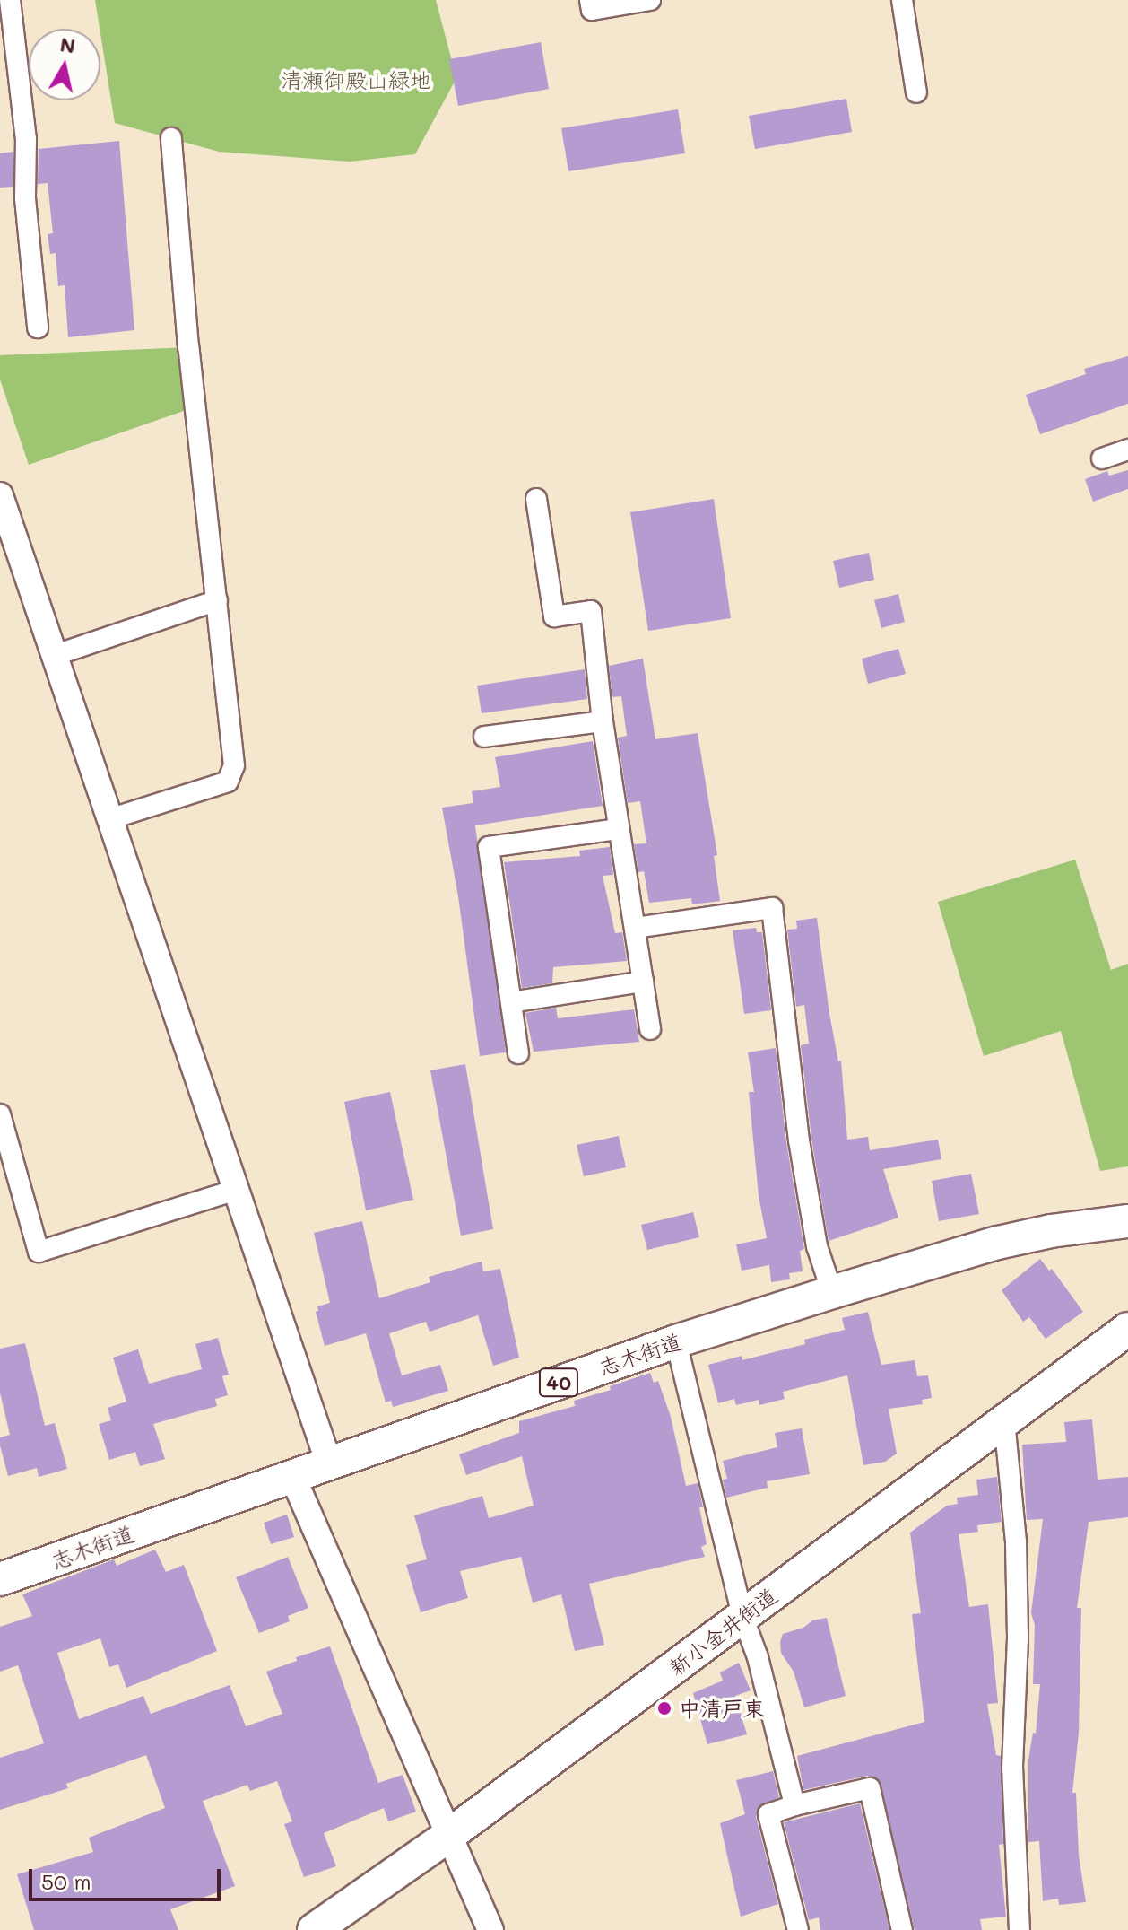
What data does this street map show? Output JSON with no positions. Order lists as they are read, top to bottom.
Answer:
{
  "streets": {
    "main road": ["志木街道", "40", "新小金井街道"]
  },
  "parks": ["清瀬御殿山緑地"],
  "places": ["中清戸東"],
  "scale_bar": "50 m",
  "north": "top"
}
